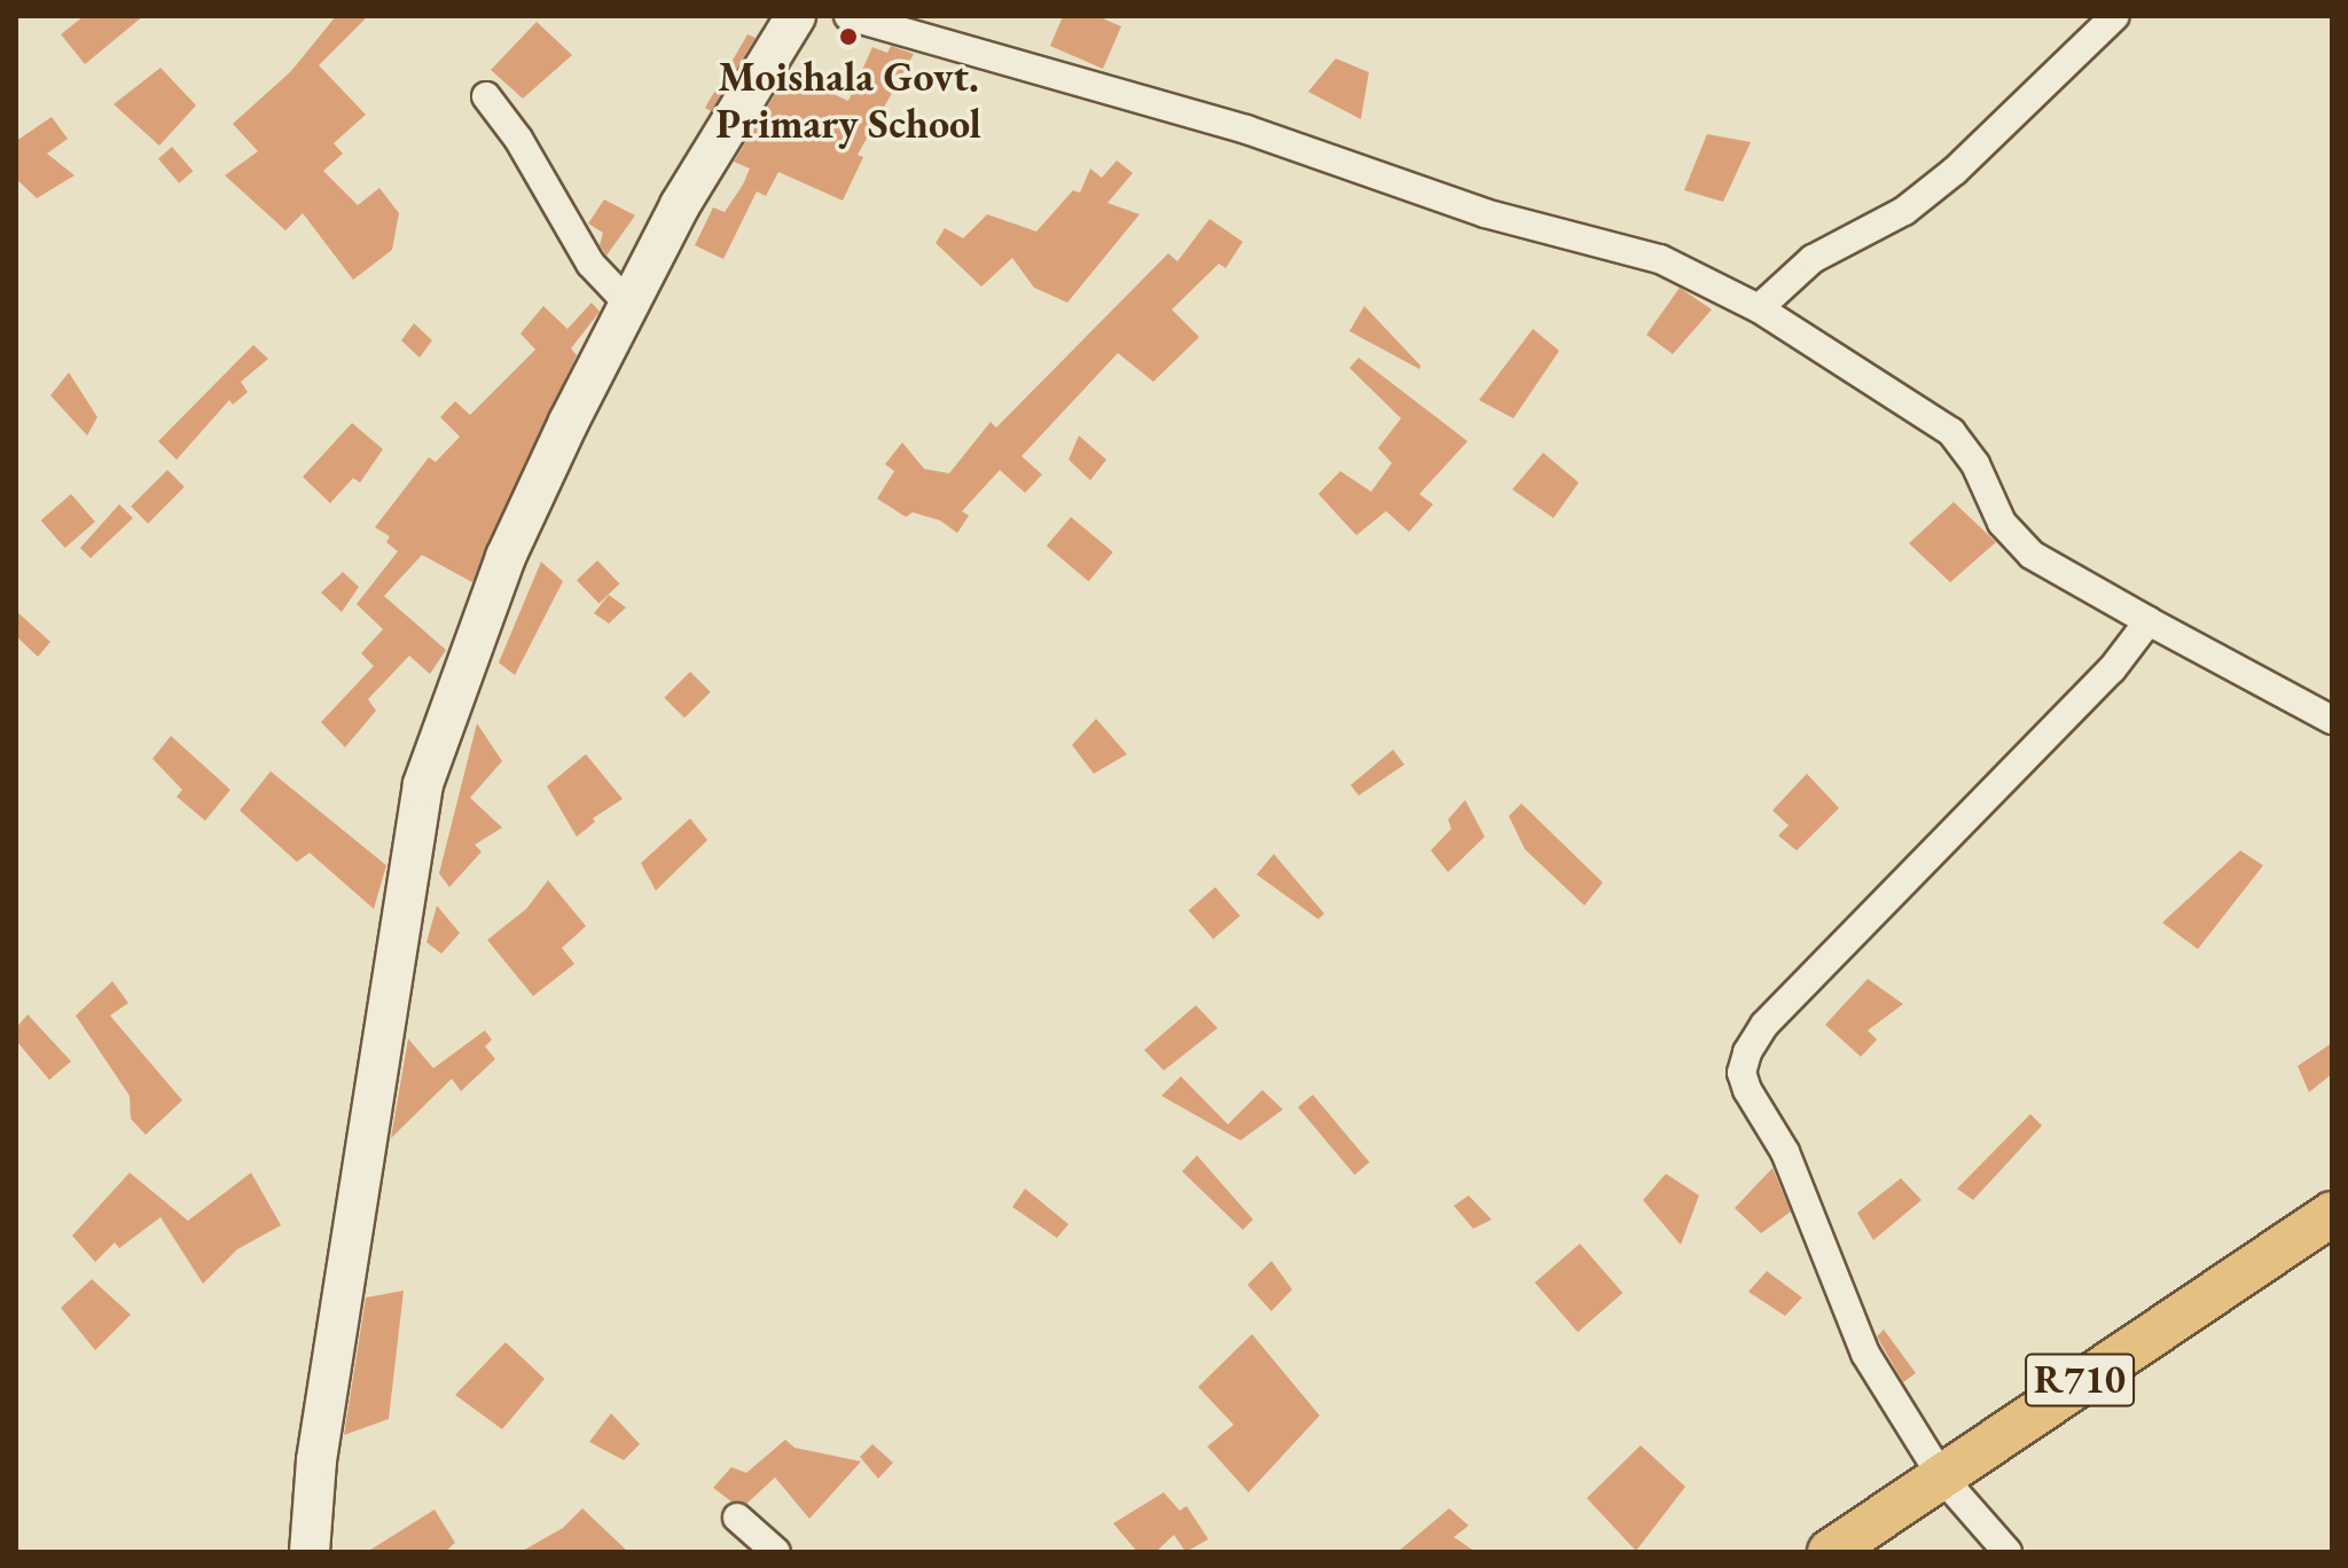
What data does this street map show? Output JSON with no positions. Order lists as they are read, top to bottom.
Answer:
{
  "streets": {
    "main road": ["R710"]
  },
  "places": ["Moishala Govt. Primary School"]
}
